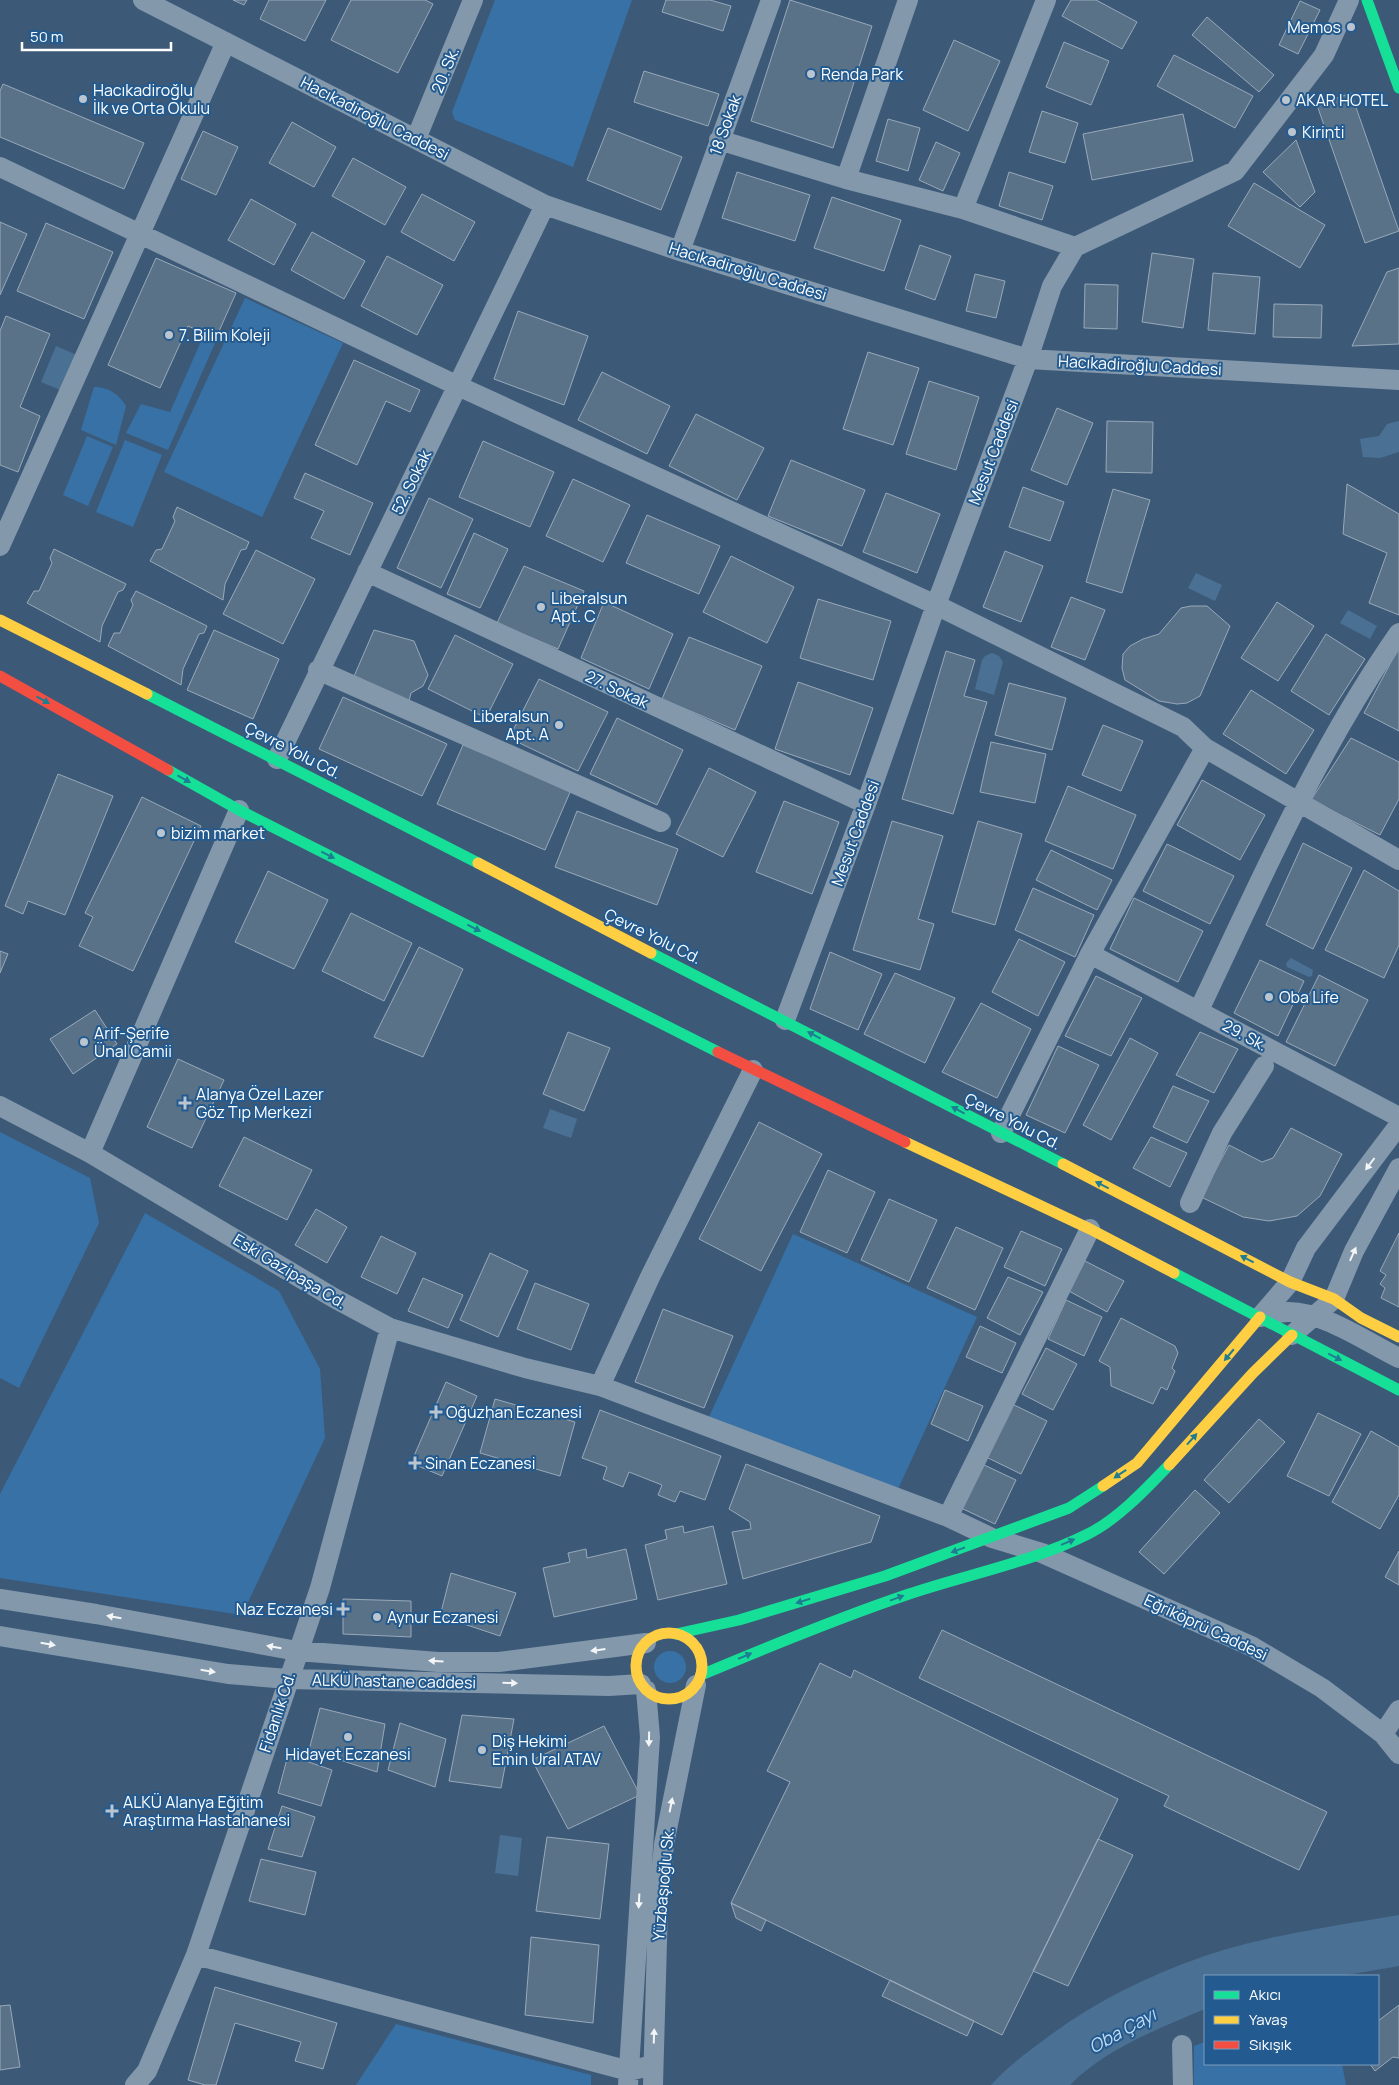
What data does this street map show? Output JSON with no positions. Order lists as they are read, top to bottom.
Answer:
{
  "streets": {
    "main road": ["Çevre Yolu Cd."],
    "street": [
      "20. Sk.",
      "Hacıkadiroğlu Caddesi",
      "18 Sokak",
      "Mesut Caddesi",
      "52. Sokak",
      "27. Sokak",
      "29. Sk.",
      "Eski Gazipaşa Cd.",
      "Eğriköprü Caddesi",
      "ALKÜ hastane caddesi",
      "Fidanlık Cd.",
      "Yüzbaşıoğlu Sk."
    ]
  },
  "crossings": [
    ["20. Sk.", "Hacıkadiroğlu Caddesi"],
    ["Hacıkadiroğlu Caddesi", "18 Sokak"],
    ["Hacıkadiroğlu Caddesi", "Mesut Caddesi"],
    ["Hacıkadiroğlu Caddesi", "52. Sokak"],
    ["Mesut Caddesi", "27. Sokak"],
    ["Mesut Caddesi", "Çevre Yolu Cd."],
    ["52. Sokak", "27. Sokak"],
    ["52. Sokak", "Çevre Yolu Cd."],
    ["Eski Gazipaşa Cd.", "Eğriköprü Caddesi"],
    ["Eski Gazipaşa Cd.", "Fidanlık Cd."],
    ["ALKÜ hastane caddesi", "Fidanlık Cd."],
    ["ALKÜ hastane caddesi", "Yüzbaşıoğlu Sk."]
  ],
  "water": ["Oba Çayı"],
  "places": {
    "other": [
      "Memos",
      "Renda Park",
      "Hacıkadiroğlu İlk ve Orta Okulu",
      "AKAR HOTEL",
      "Kirinti",
      "7. Bilim Koleji",
      "Liberalsun Apt. C",
      "Liberalsun Apt. A",
      "bizim market",
      "Oba Life",
      "Arif-Şerife Ünal Camii",
      "Aynur Eczanesi",
      "Hidayet Eczanesi",
      "Diş Hekimi Emin Ural ATAV"
    ],
    "health": [
      "Alanya Özel Lazer Göz Tıp Merkezi",
      "Oğuzhan Eczanesi",
      "Sinan Eczanesi",
      "Naz Eczanesi",
      "ALKÜ Alanya Eğitim Araştırma Hastahanesi"
    ]
  },
  "legend": ["Akıcı", "Yavaş", "Sıkışık"],
  "scale_bar": "50 m"
}
